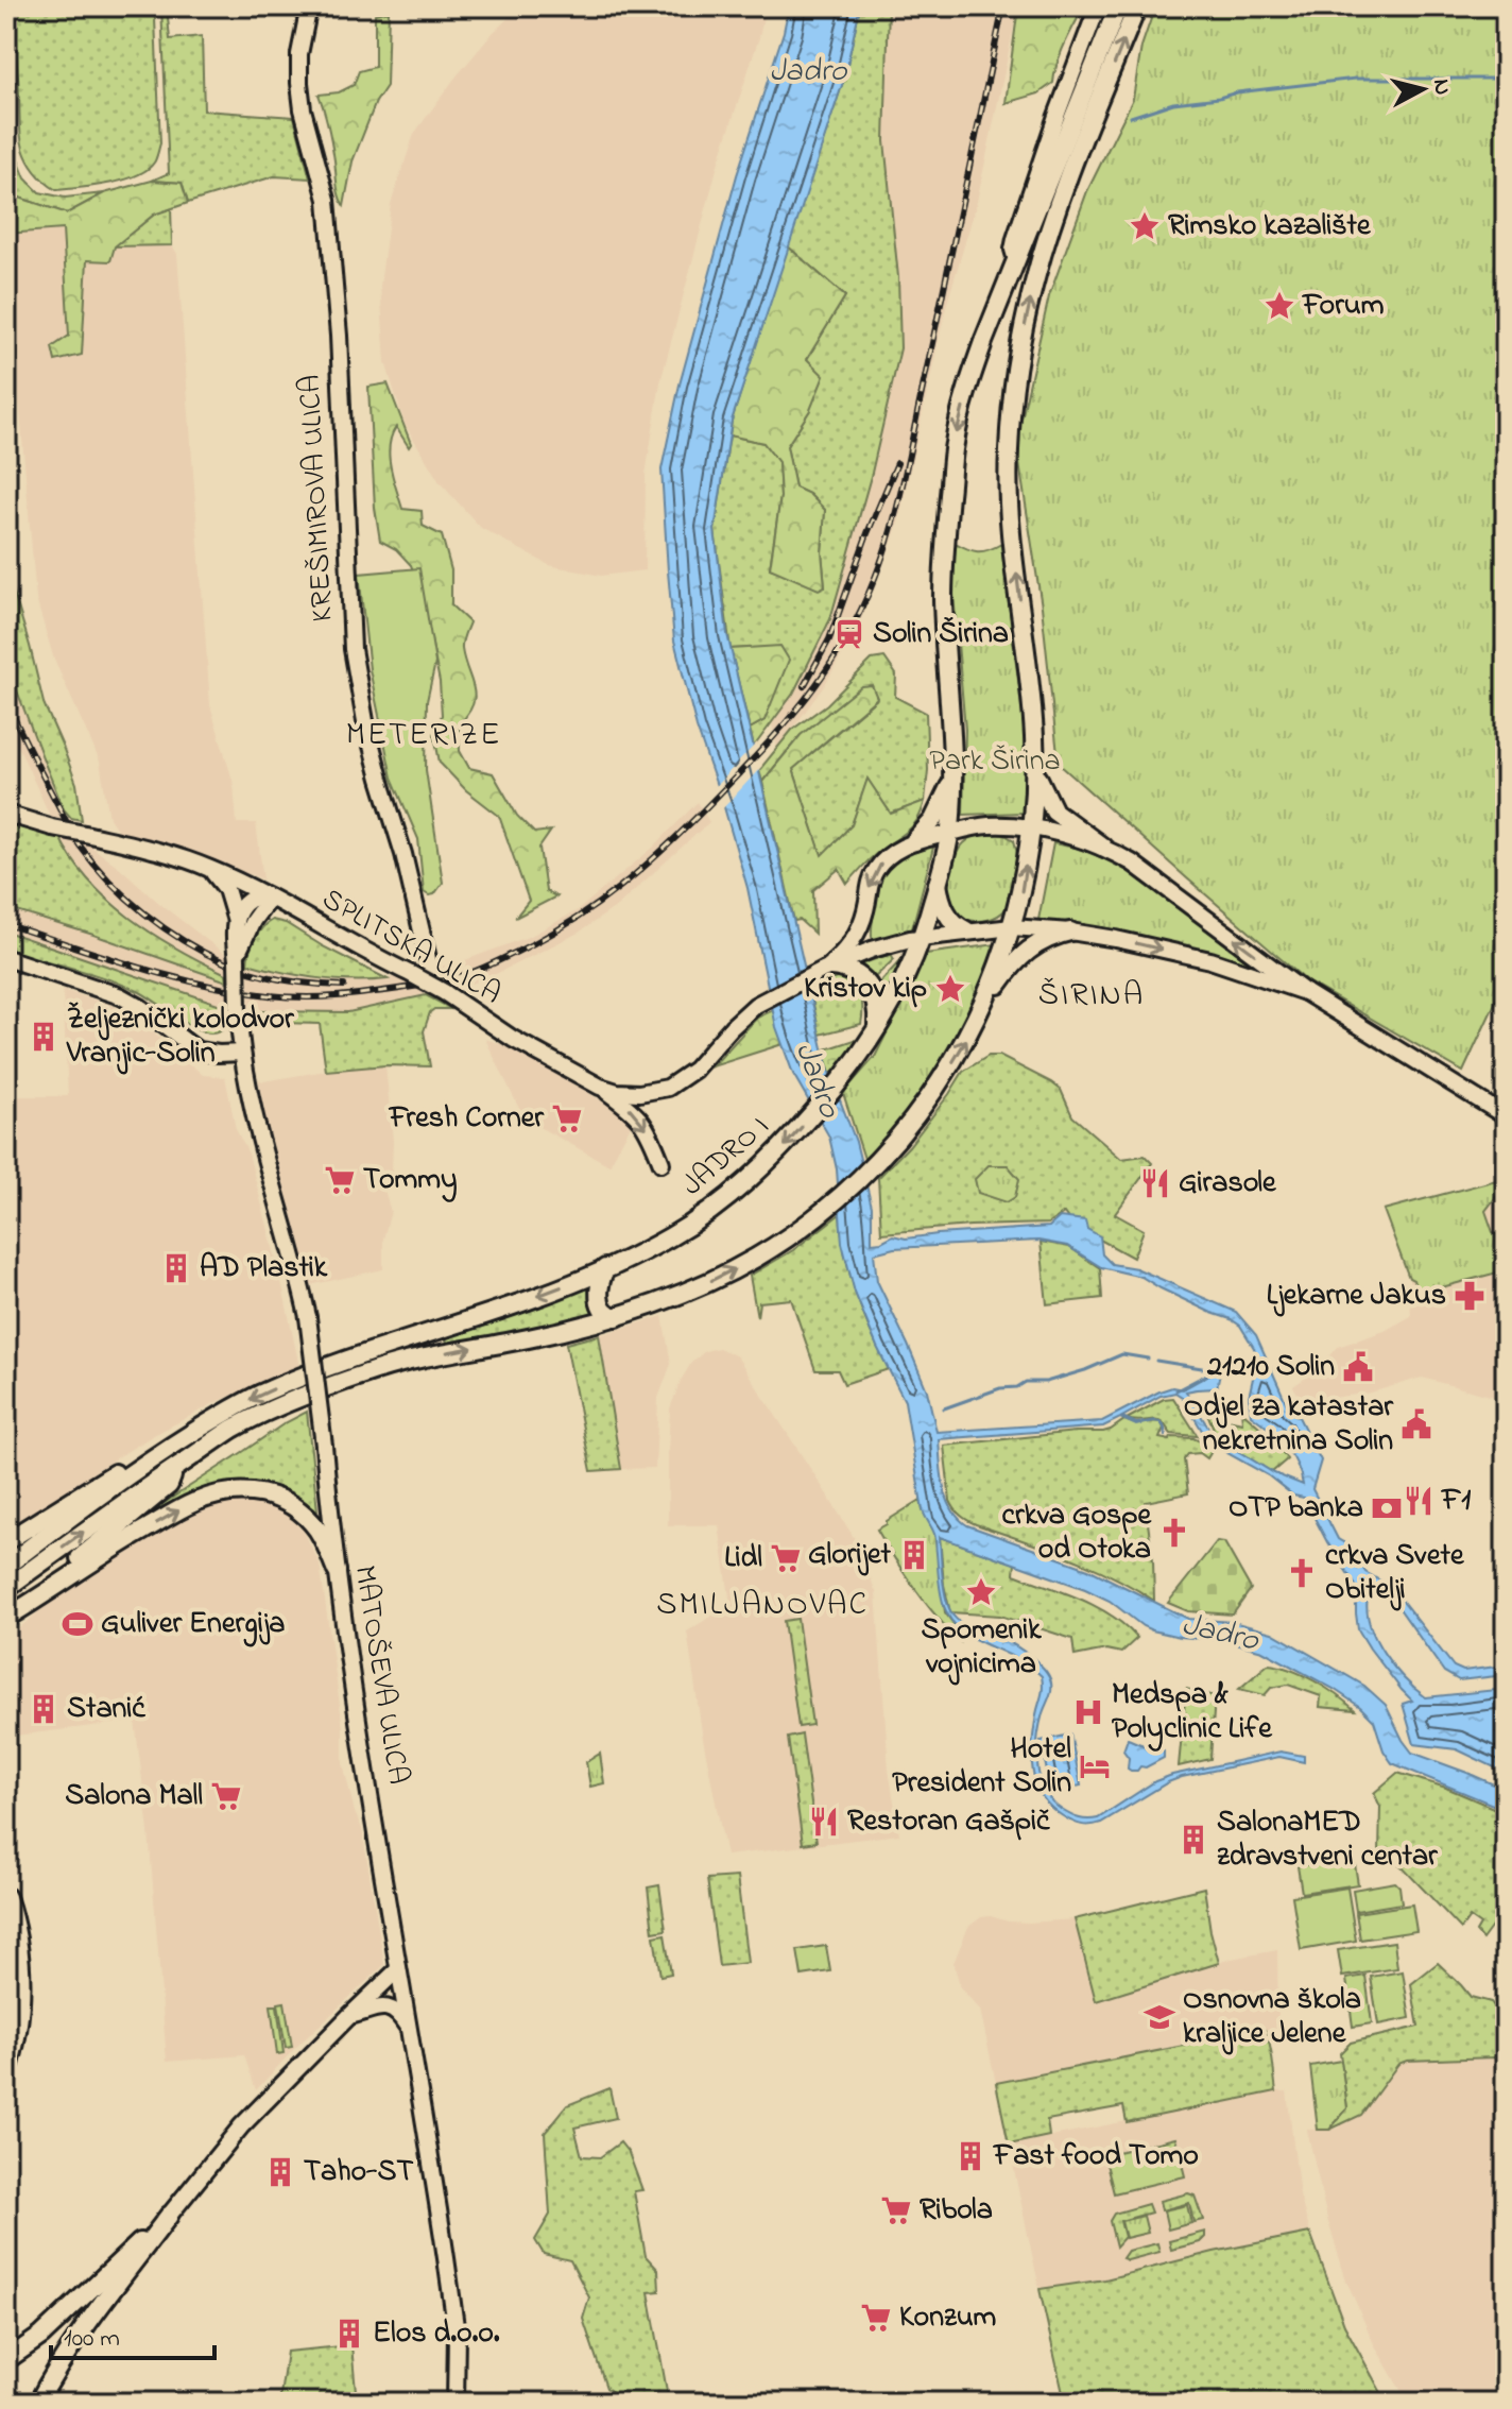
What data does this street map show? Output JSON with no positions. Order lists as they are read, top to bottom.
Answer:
{
  "streets": {
    "highway": ["JADRO I"],
    "main road": ["KREŠIMIROVA ULICA", "SPLITSKA ULICA", "MATOŠEVA ULICA"]
  },
  "crossings": [
    ["KREŠIMIROVA ULICA", "SPLITSKA ULICA"],
    ["SPLITSKA ULICA", "MATOŠEVA ULICA"]
  ],
  "districts": ["METERIZE", "ŠIRINA", "SMILJANOVAC"],
  "water": ["Jadro"],
  "parks": ["Park Širina"],
  "places": {
    "place": [
      "Rimsko kazalište",
      "Forum",
      "Kristov kip",
      "Spomenik vojnicima"
    ],
    "station": ["Solin Širina"],
    "building": [
      "Željeznički kolodvor Vranjic-Solin",
      "AD Plastik",
      "Glorijet",
      "Stanić",
      "SalonaMED zdravstveni centar",
      "Fast food Tomo",
      "Taho-ST",
      "Elos d.o.o."
    ],
    "supermarket": [
      "Fresh Corner",
      "Tommy",
      "Lidl",
      "Salona Mall",
      "Ribola",
      "Konzum"
    ],
    "restaurant": ["Girasole", "F1", "Restoran Gašpič"],
    "pharmacy": ["Ljekarne Jakus"],
    "public building": ["21210 Solin", "Odjel za katastar nekretnina Solin"],
    "bank": ["OTP banka"],
    "church": ["crkva Gospe od Otoka", "crkva Svete Obitelji"],
    "sports": ["Guliver Energija"],
    "hospital": ["Medspa & Polyclinic Life"],
    "hotel": ["Hotel President Solin"],
    "school or university": ["Osnovna škola kraljice Jelene"]
  },
  "scale_bar": "100 m",
  "north": "right"
}
